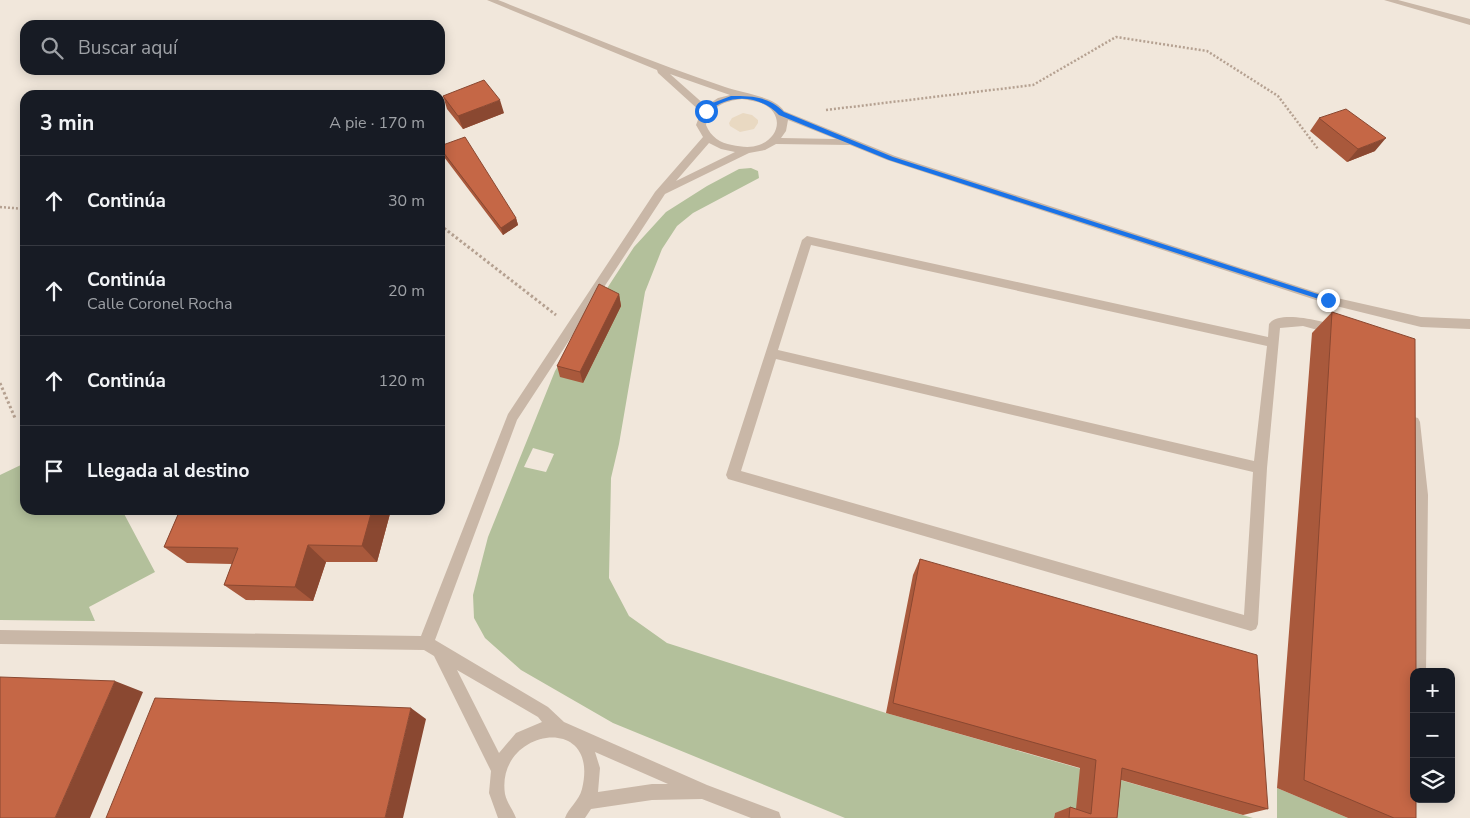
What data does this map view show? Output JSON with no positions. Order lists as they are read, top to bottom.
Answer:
{
  "page": {
    "search": "Buscar aquí",
    "heading": ["3 min", "A pie · 170 m"],
    "list": [
      ["Continúa", "30 m"],
      ["Continúa", "Calle Coronel Rocha", "20 m"],
      ["Continúa", "120 m"],
      "Llegada al destino"
    ],
    "map_buttons": ["+", "−"]
  }
}
